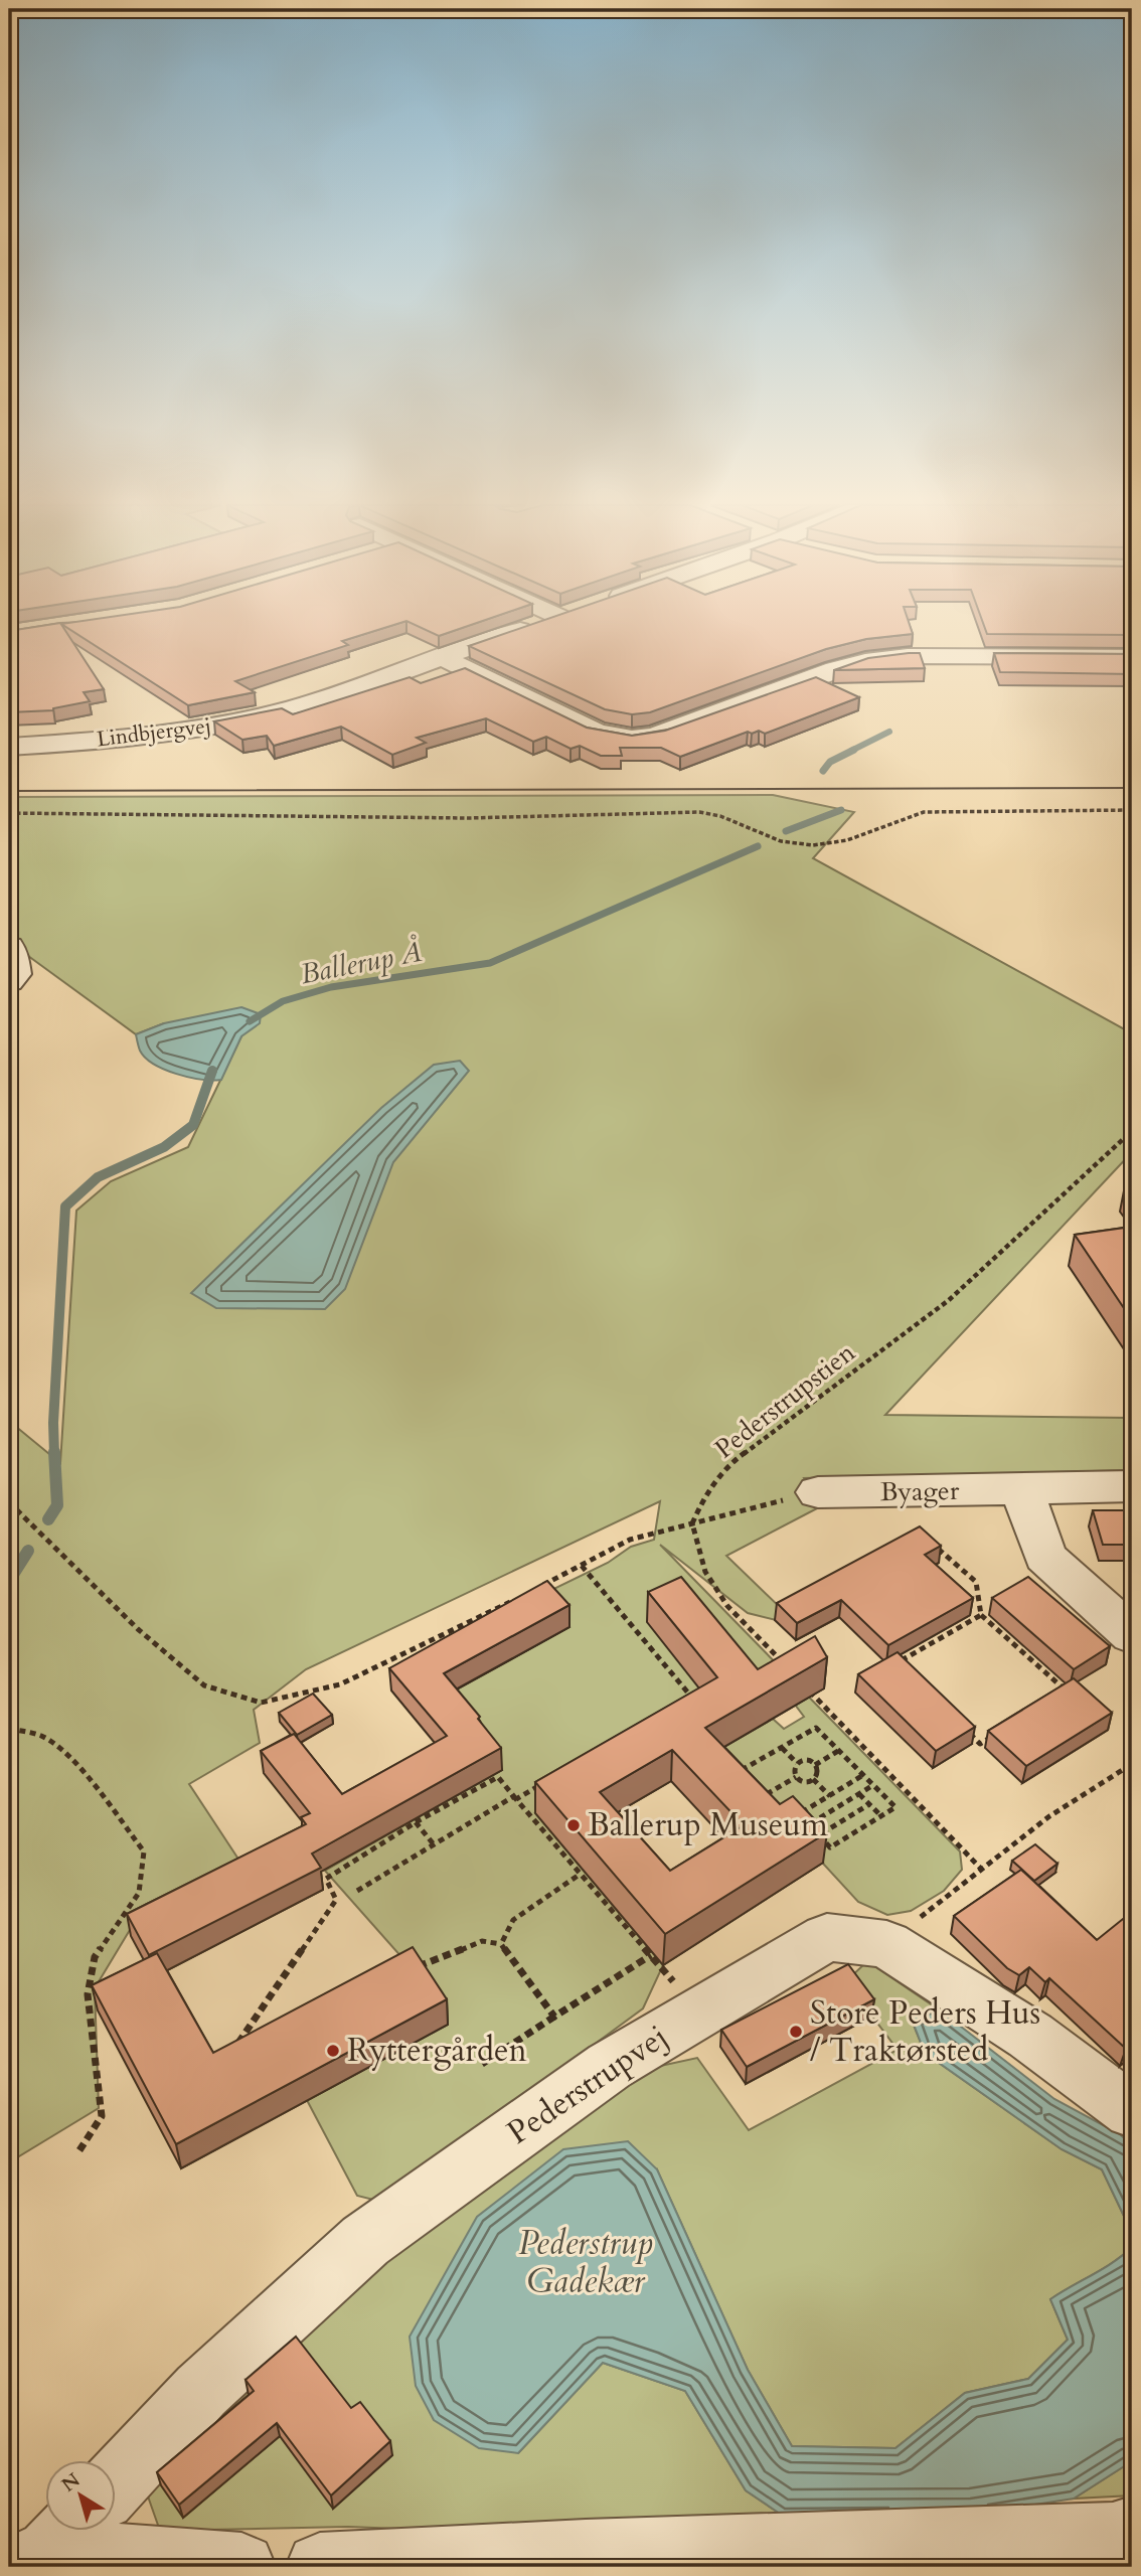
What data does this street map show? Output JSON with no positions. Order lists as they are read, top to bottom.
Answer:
{
  "streets": {
    "street": ["Lindbjergvej", "Byager", "Pederstrupvej"],
    "path": ["Pederstrupstien"]
  },
  "water": ["Ballerup Å", "Pederstrup Gadekær"],
  "places": ["Ballerup Museum", "Store Peders Hus / Traktørsted", "Ryttergården"],
  "north": "top left"
}
